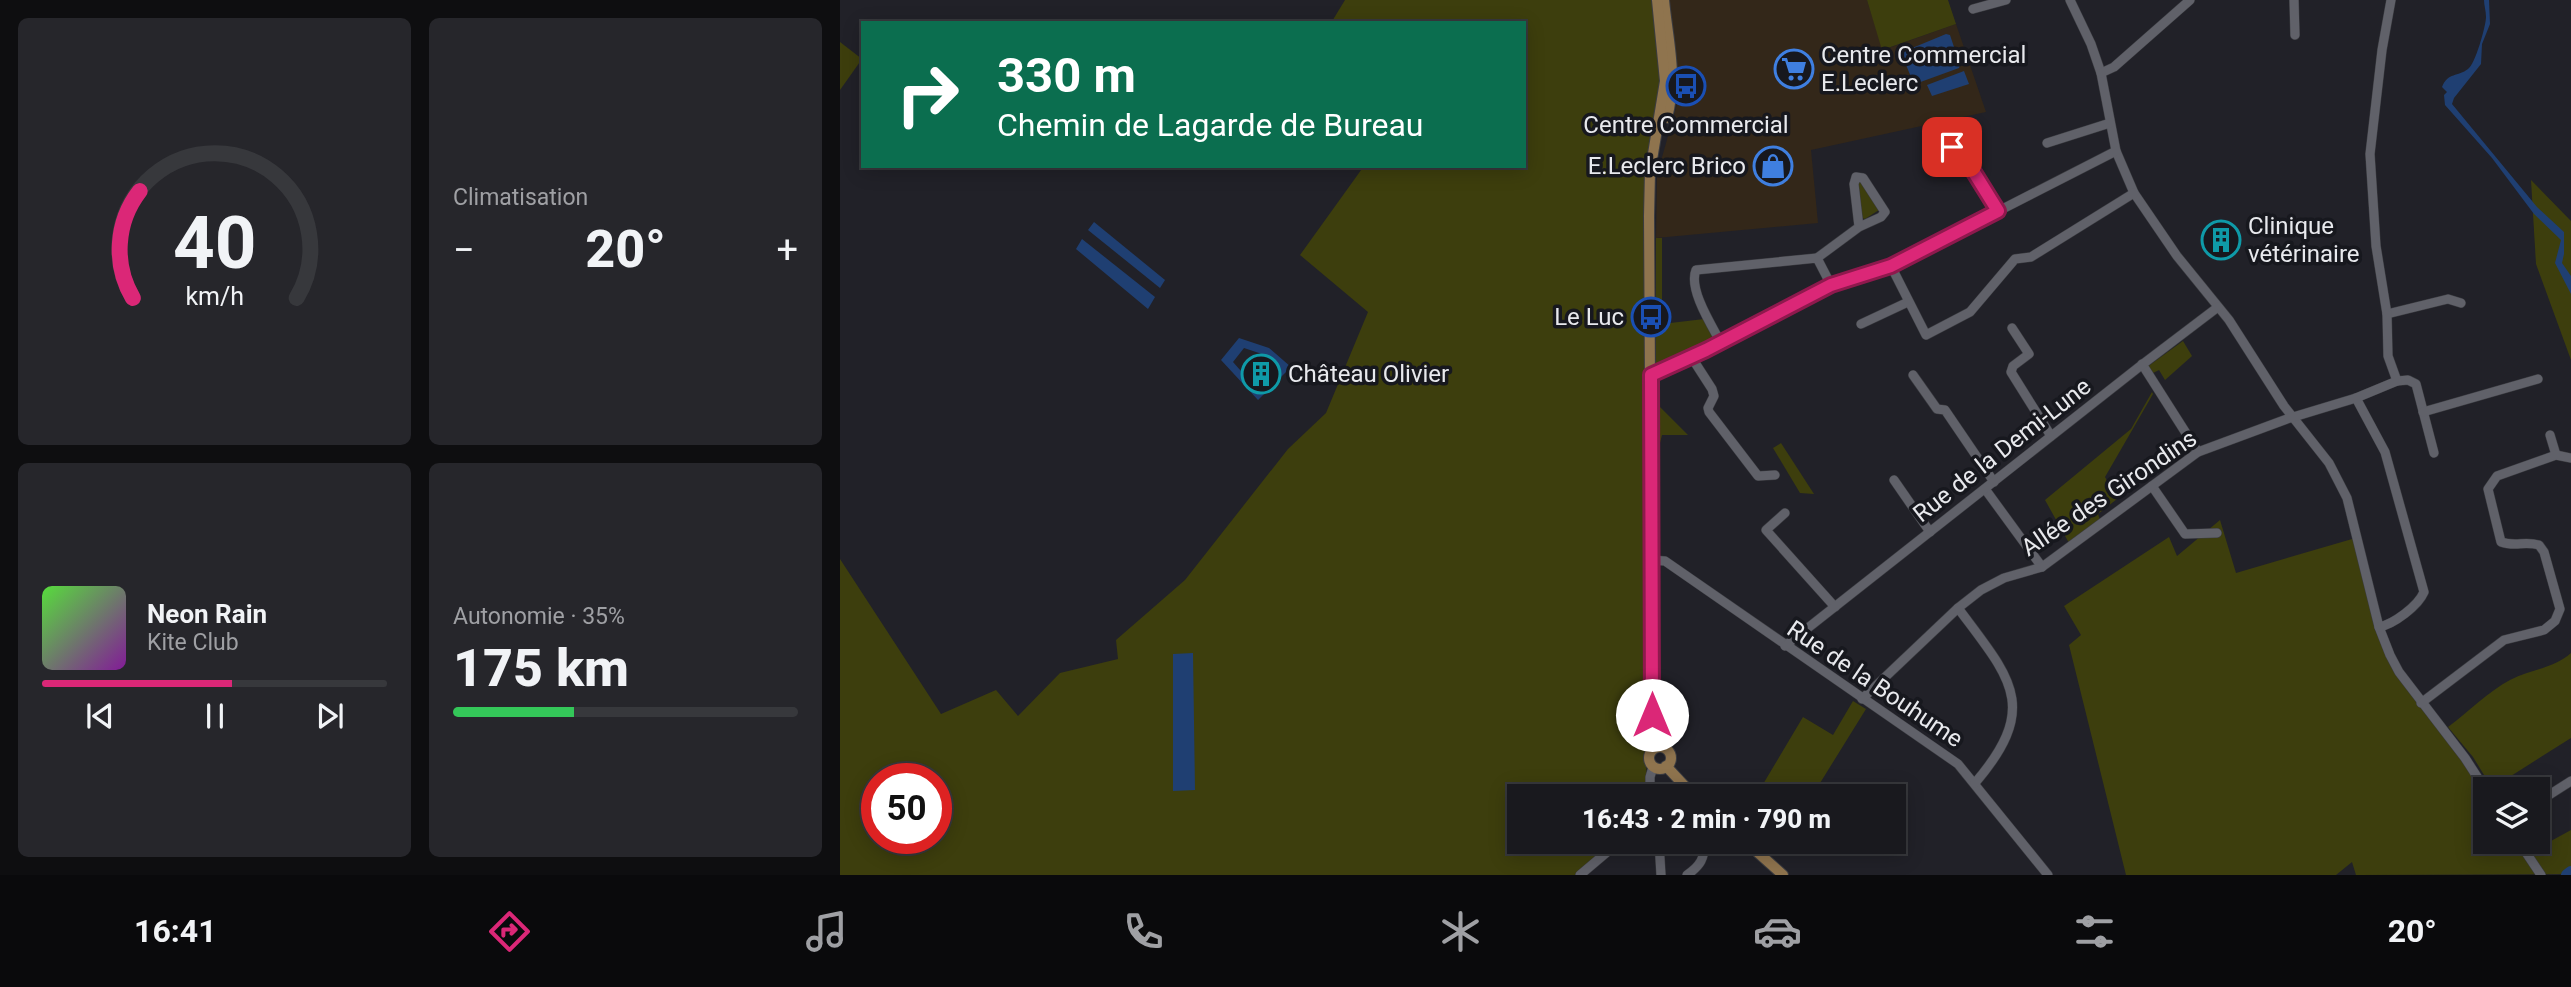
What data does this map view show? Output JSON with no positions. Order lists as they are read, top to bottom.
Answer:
{
  "streets": {
    "street": ["Rue de la Demi-Lune", "Allée des Girondins", "Rue de la Bouhume"]
  },
  "crossings": [
    ["Rue de la Demi-Lune", "Rue de la Bouhume"],
    ["Allée des Girondins", "Rue de la Bouhume"]
  ],
  "places": {
    "supermarket": ["Centre Commercial E.Leclerc"],
    "bus stop": ["Centre Commercial", "Le Luc"],
    "shop": ["E.Leclerc Brico"],
    "building": ["Clinique vétérinaire", "Château Olivier"]
  },
  "page": {
    "tile": [
      "Climatisation",
      ["Autonomie · 35%", "175 km"]
    ],
    "turn": ["330 m", "Chemin de Lagarde de Bureau"],
    "heat": ["−", "20°", "+"],
    "song": ["Neon Rain", "Kite Club"],
    "limit": "50",
    "trip": "16:43 · 2 min · 790 m",
    "tabs": ["16:41", "20°"],
    "gauge": ["40", "km/h"]
  }
}
